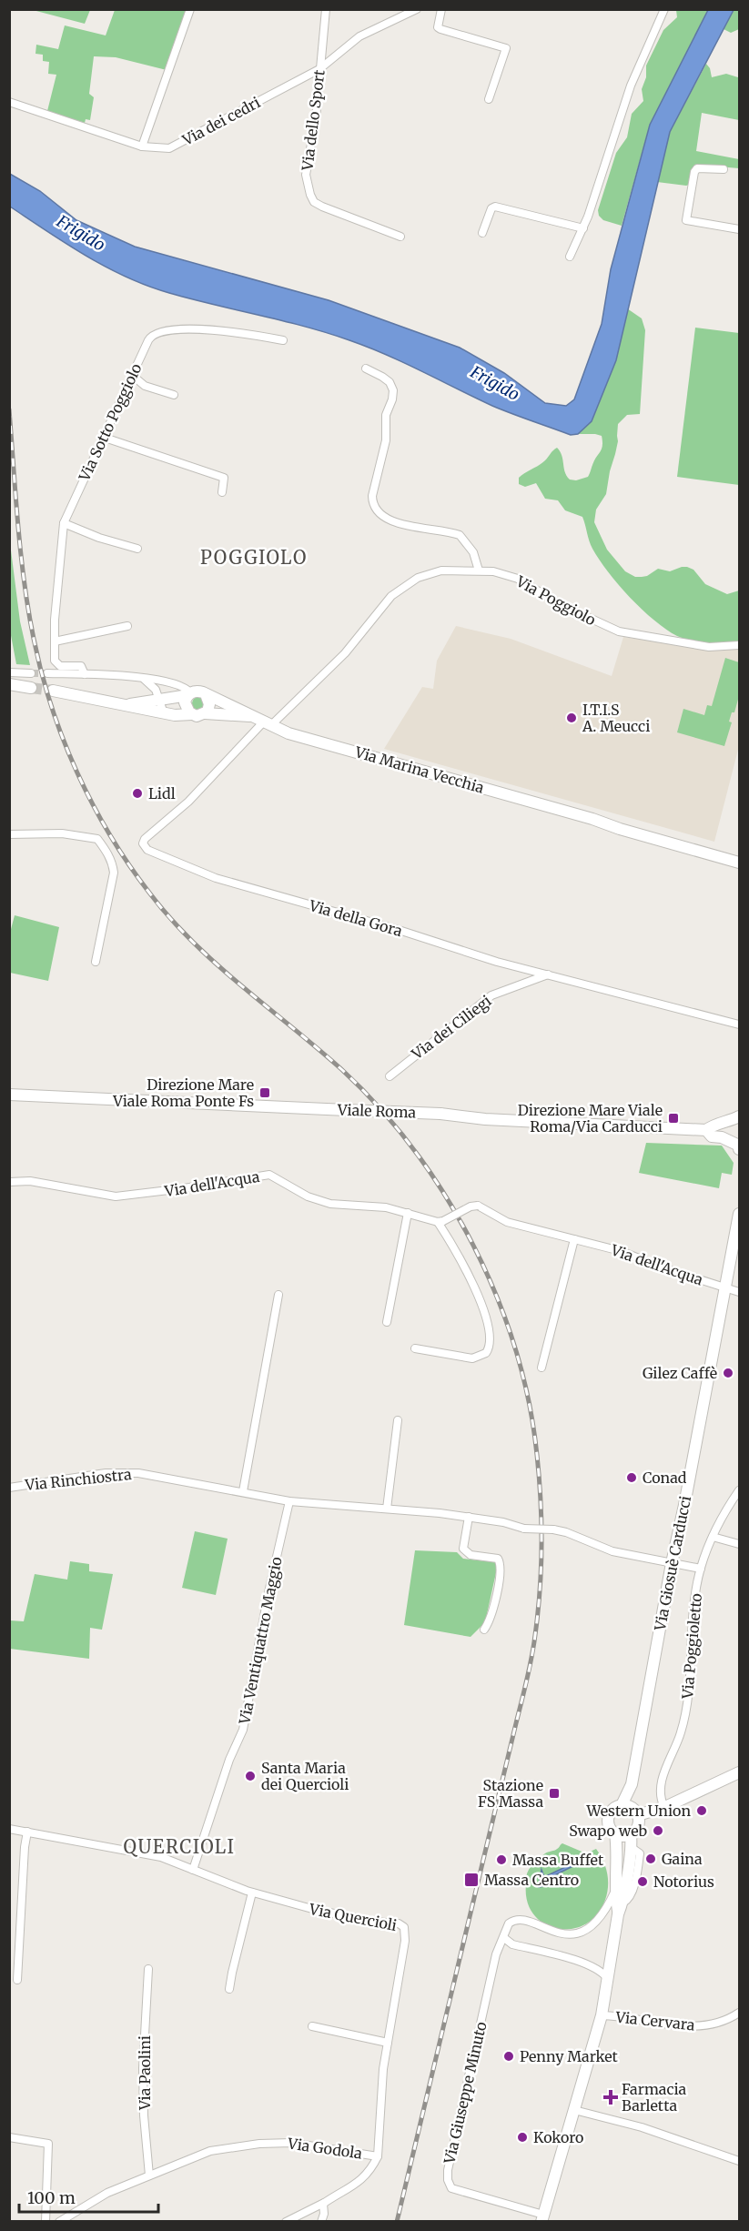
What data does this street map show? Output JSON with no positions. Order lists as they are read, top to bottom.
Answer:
{
  "streets": {
    "main road": ["Via Marina Vecchia", "Viale Roma", "Via Giosuè Carducci"],
    "street": [
      "Via dello Sport",
      "Via dei cedri",
      "Via Sotto Poggiolo",
      "Via Poggiolo",
      "Via della Gora",
      "Via dei Ciliegi",
      "Via dell'Acqua",
      "Via Rinchiostra",
      "Via Ventiquattro Maggio",
      "Via Poggioletto",
      "Via Quercioli",
      "Via Cervara",
      "Via Paolini",
      "Via Giuseppe Minuto",
      "Via Godola"
    ]
  },
  "crossings": [
    ["Via dello Sport", "Via dei cedri"],
    ["Via Sotto Poggiolo", "Via Marina Vecchia"],
    ["Via Poggiolo", "Via Marina Vecchia"],
    ["Via Poggiolo", "Via della Gora"],
    ["Via Marina Vecchia", "Via della Gora"],
    ["Via della Gora", "Via dei Ciliegi"],
    ["Via dell'Acqua", "Via Giosuè Carducci"],
    ["Via Rinchiostra", "Via Giosuè Carducci"],
    ["Via Rinchiostra", "Via Ventiquattro Maggio"],
    ["Via Rinchiostra", "Via Poggioletto"],
    ["Via Ventiquattro Maggio", "Via Quercioli"],
    ["Via Quercioli", "Via Godola"],
    ["Via Paolini", "Via Godola"]
  ],
  "districts": ["POGGIOLO", "QUERCIOLI"],
  "water": ["Frigido"],
  "places": {
    "other": [
      "I.T.I.S A. Meucci",
      "Lidl",
      "Gilez Caffè",
      "Conad",
      "Santa Maria dei Quercioli",
      "Western Union",
      "Swapo web",
      "Gaina",
      "Massa Buffet",
      "Notorius",
      "Penny Market",
      "Kokoro"
    ],
    "transit": [
      "Direzione Mare Viale Roma Ponte Fs",
      "Direzione Mare Viale Roma/Via Carducci",
      "Stazione FS Massa",
      "Massa Centro"
    ],
    "health": ["Farmacia Barletta"]
  },
  "scale_bar": "100 m"
}
